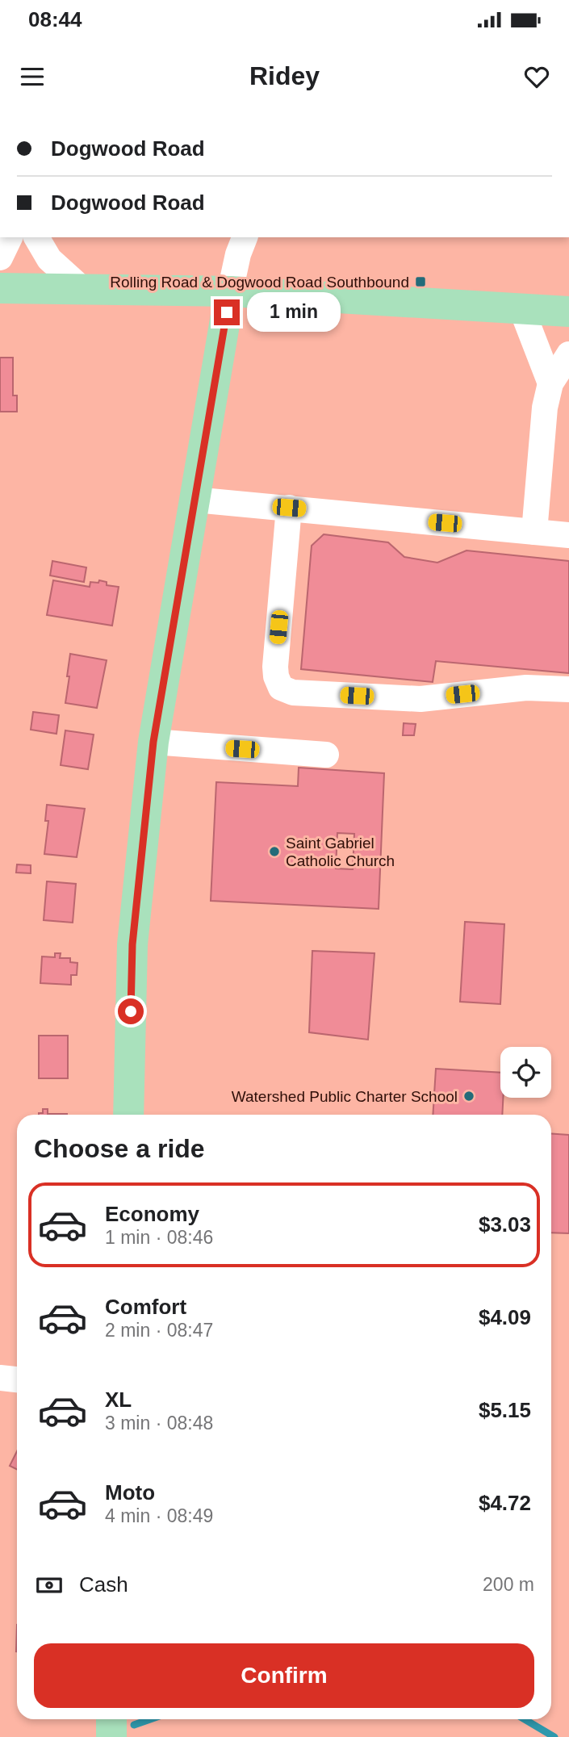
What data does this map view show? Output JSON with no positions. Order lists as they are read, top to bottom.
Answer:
{
  "places": {
    "transit": ["Rolling Road & Dogwood Road Southbound"],
    "other": ["Saint Gabriel Catholic Church", "Watershed Public Charter School"]
  },
  "page": {
    "status": "08:44",
    "header": "Ridey",
    "banner": ["Dogwood Road", "Dogwood Road"],
    "bubble": "1 min",
    "heading": "Choose a ride",
    "list": [
      {
        "name": "Economy",
        "note": "1 min · 08:46",
        "value": "$3.03"
      },
      {
        "name": "Comfort",
        "note": "2 min · 08:47",
        "value": "$4.09"
      },
      {
        "name": "XL",
        "note": "3 min · 08:48",
        "value": "$5.15"
      },
      {
        "name": "Moto",
        "note": "4 min · 08:49",
        "value": "$4.72"
      }
    ],
    "pay": ["Cash", "200 m"],
    "buttons": "Confirm"
  }
}
